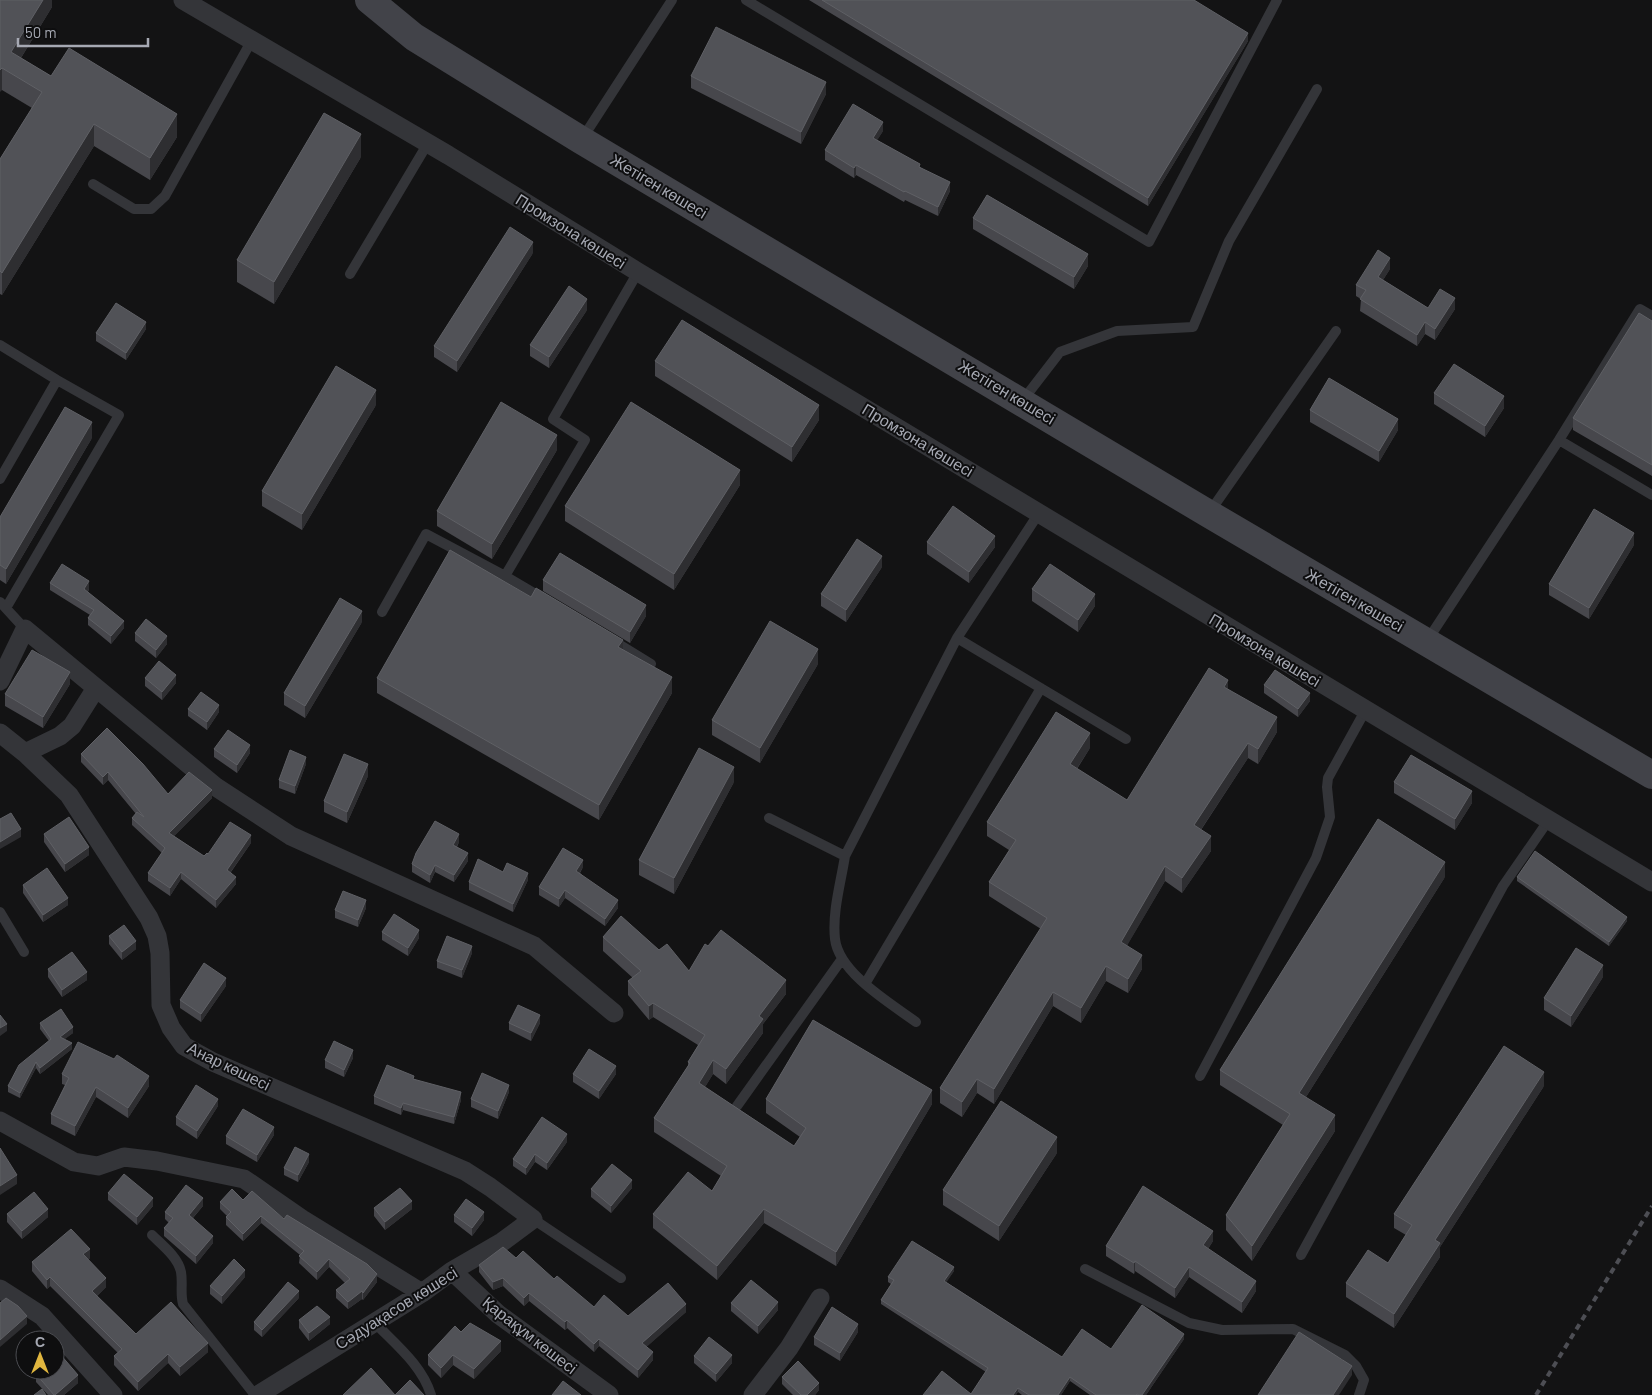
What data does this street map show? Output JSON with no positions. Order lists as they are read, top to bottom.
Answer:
{
  "streets": {
    "street": [
      "Жетіген көшесі",
      "Промзона көшесі",
      "Анар көшесі",
      "Сәдуақасов көшесі",
      "Қарақұм көшесі"
    ]
  },
  "crossings": [
    ["Анар көшесі", "Сәдуақасов көшесі"],
    ["Сәдуақасов көшесі", "Қарақұм көшесі"]
  ],
  "scale_bar": "50 m",
  "north": "top"
}
